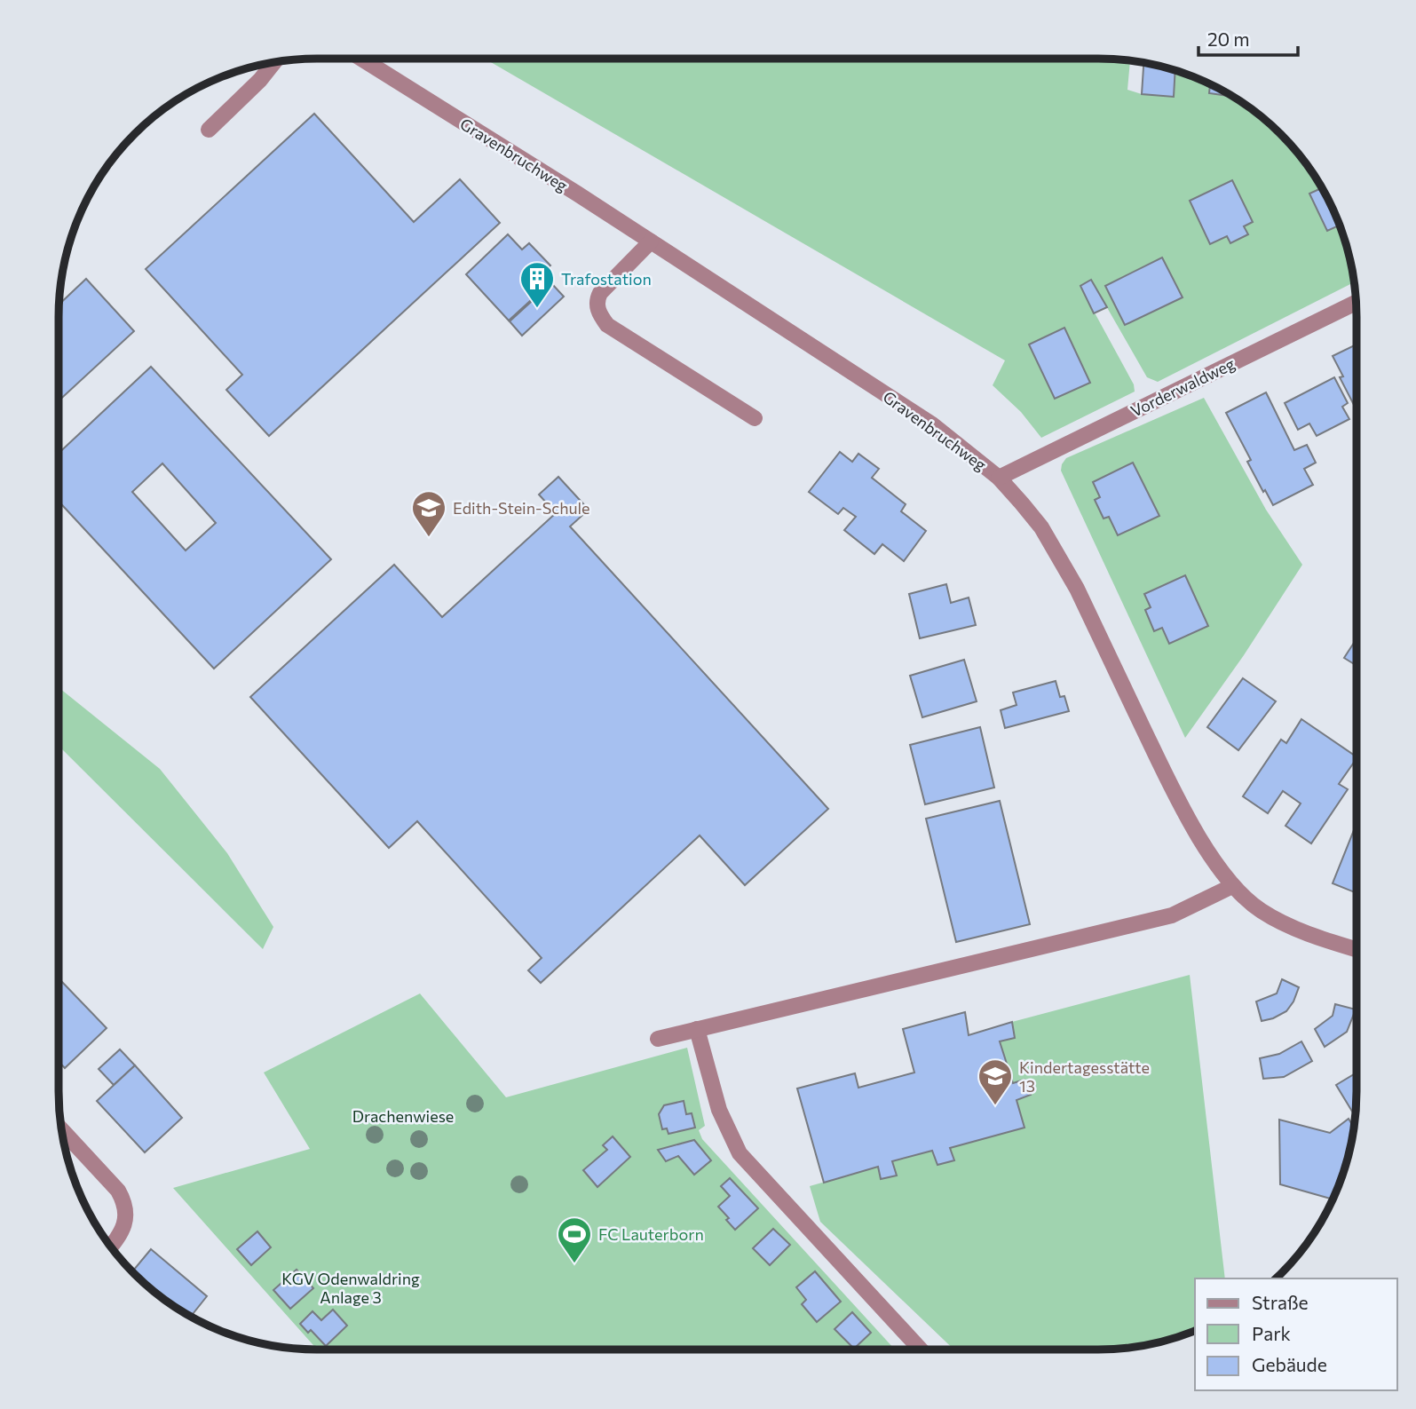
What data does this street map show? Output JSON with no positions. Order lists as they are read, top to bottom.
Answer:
{
  "streets": {
    "street": ["Gravenbruchweg", "Vorderwaldweg"]
  },
  "crossings": [
    ["Gravenbruchweg", "Vorderwaldweg"]
  ],
  "parks": ["Drachenwiese", "KGV Odenwaldring Anlage 3"],
  "places": {
    "building": ["Trafostation"],
    "school or university": ["Edith-Stein-Schule", "Kindertagesstätte 13"],
    "sports": ["FC Lauterborn"]
  },
  "legend": ["Straße", "Park", "Gebäude"],
  "scale_bar": "20 m"
}
